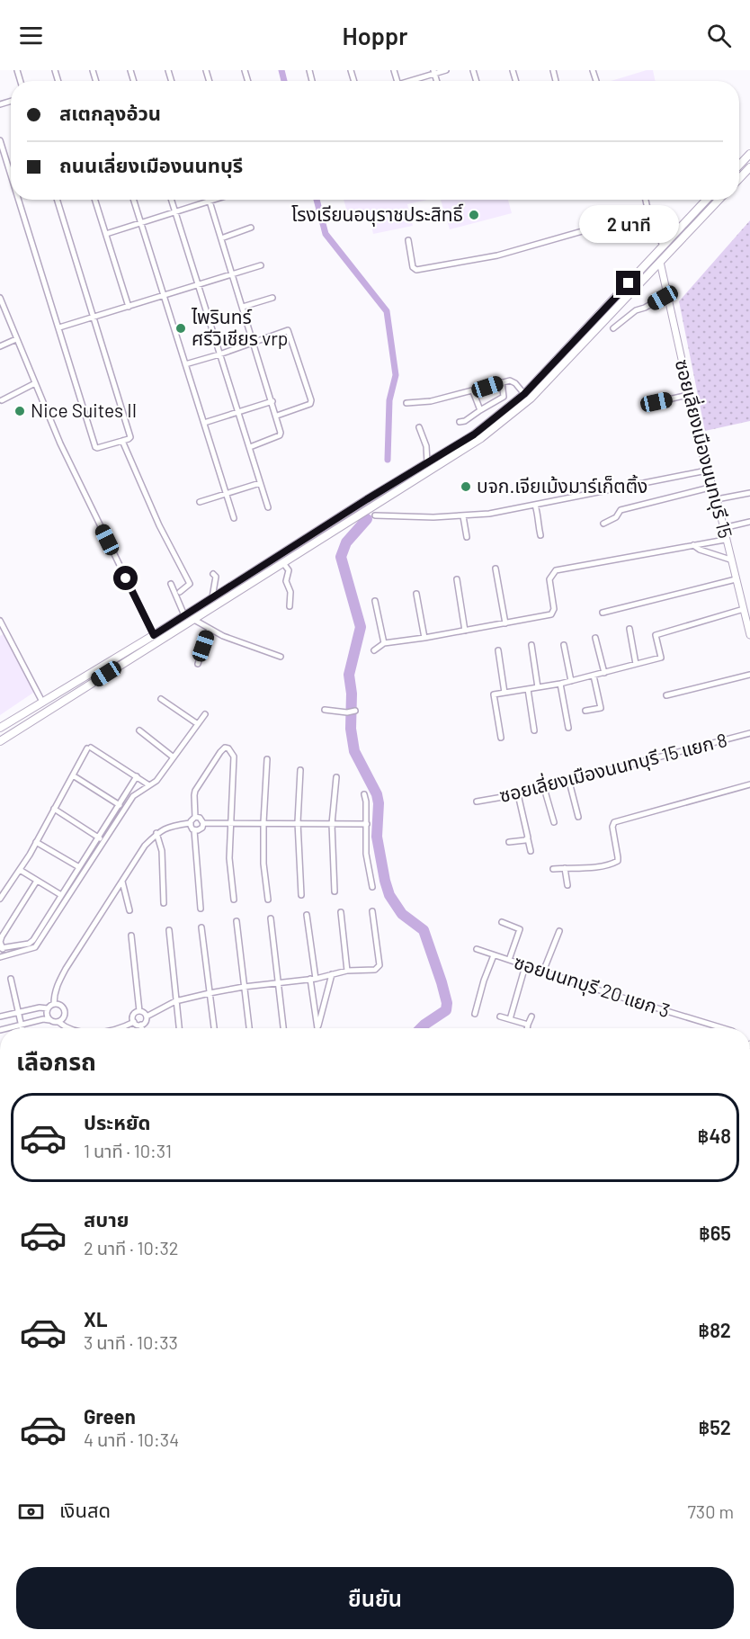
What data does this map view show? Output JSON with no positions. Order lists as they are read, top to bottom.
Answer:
{
  "streets": {
    "street": ["ซอยเลี่ยงเมืองนนทบุรี 15", "ซอยเลี่ยงเมืองนนทบุรี 15 แยก 8", "ซอยนนทบุรี 20 แยก 3"]
  },
  "places": [
    "โรงเรียนอนุราชประสิทธิ์",
    "ไพรินทร์ ศรีวิเชียร vrp",
    "Nice Suites II",
    "บจก.เจียเม้งมาร์เก็ตติ้ง"
  ],
  "page": {
    "header": "Hoppr",
    "banner": ["สเตกลุงอ้วน", "ถนนเลี่ยงเมืองนนทบุรี"],
    "bubble": "2 นาที",
    "heading": "เลือกรถ",
    "list": [
      {
        "name": "ประหยัด",
        "note": "1 นาที · 10:31",
        "value": "฿48"
      },
      {
        "name": "สบาย",
        "note": "2 นาที · 10:32",
        "value": "฿65"
      },
      {
        "name": "XL",
        "note": "3 นาที · 10:33",
        "value": "฿82"
      },
      {
        "name": "Green",
        "note": "4 นาที · 10:34",
        "value": "฿52"
      }
    ],
    "pay": ["เงินสด", "730 m"],
    "buttons": "ยืนยัน"
  }
}
